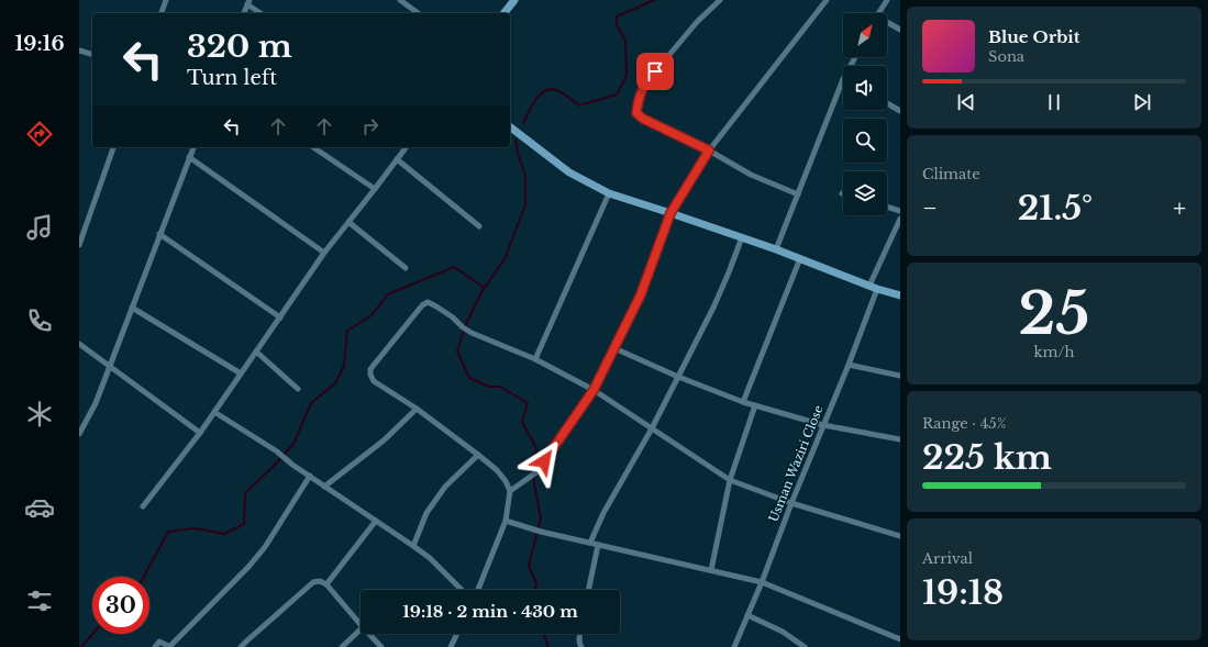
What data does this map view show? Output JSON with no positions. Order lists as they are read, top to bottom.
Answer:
{
  "streets": {
    "street": ["Usman Waziri Close"]
  },
  "north": "top right",
  "page": {
    "tabs": "19:16",
    "turn": ["320 m", "Turn left"],
    "song": ["Blue Orbit", "Sona"],
    "tile": [
      "Climate",
      ["25", "km/h"],
      ["Range · 45%", "225 km"],
      ["Arrival", "19:18"]
    ],
    "heat": ["−", "21.5°", "+"],
    "limit": "30",
    "trip": "19:18 · 2 min · 430 m"
  }
}
